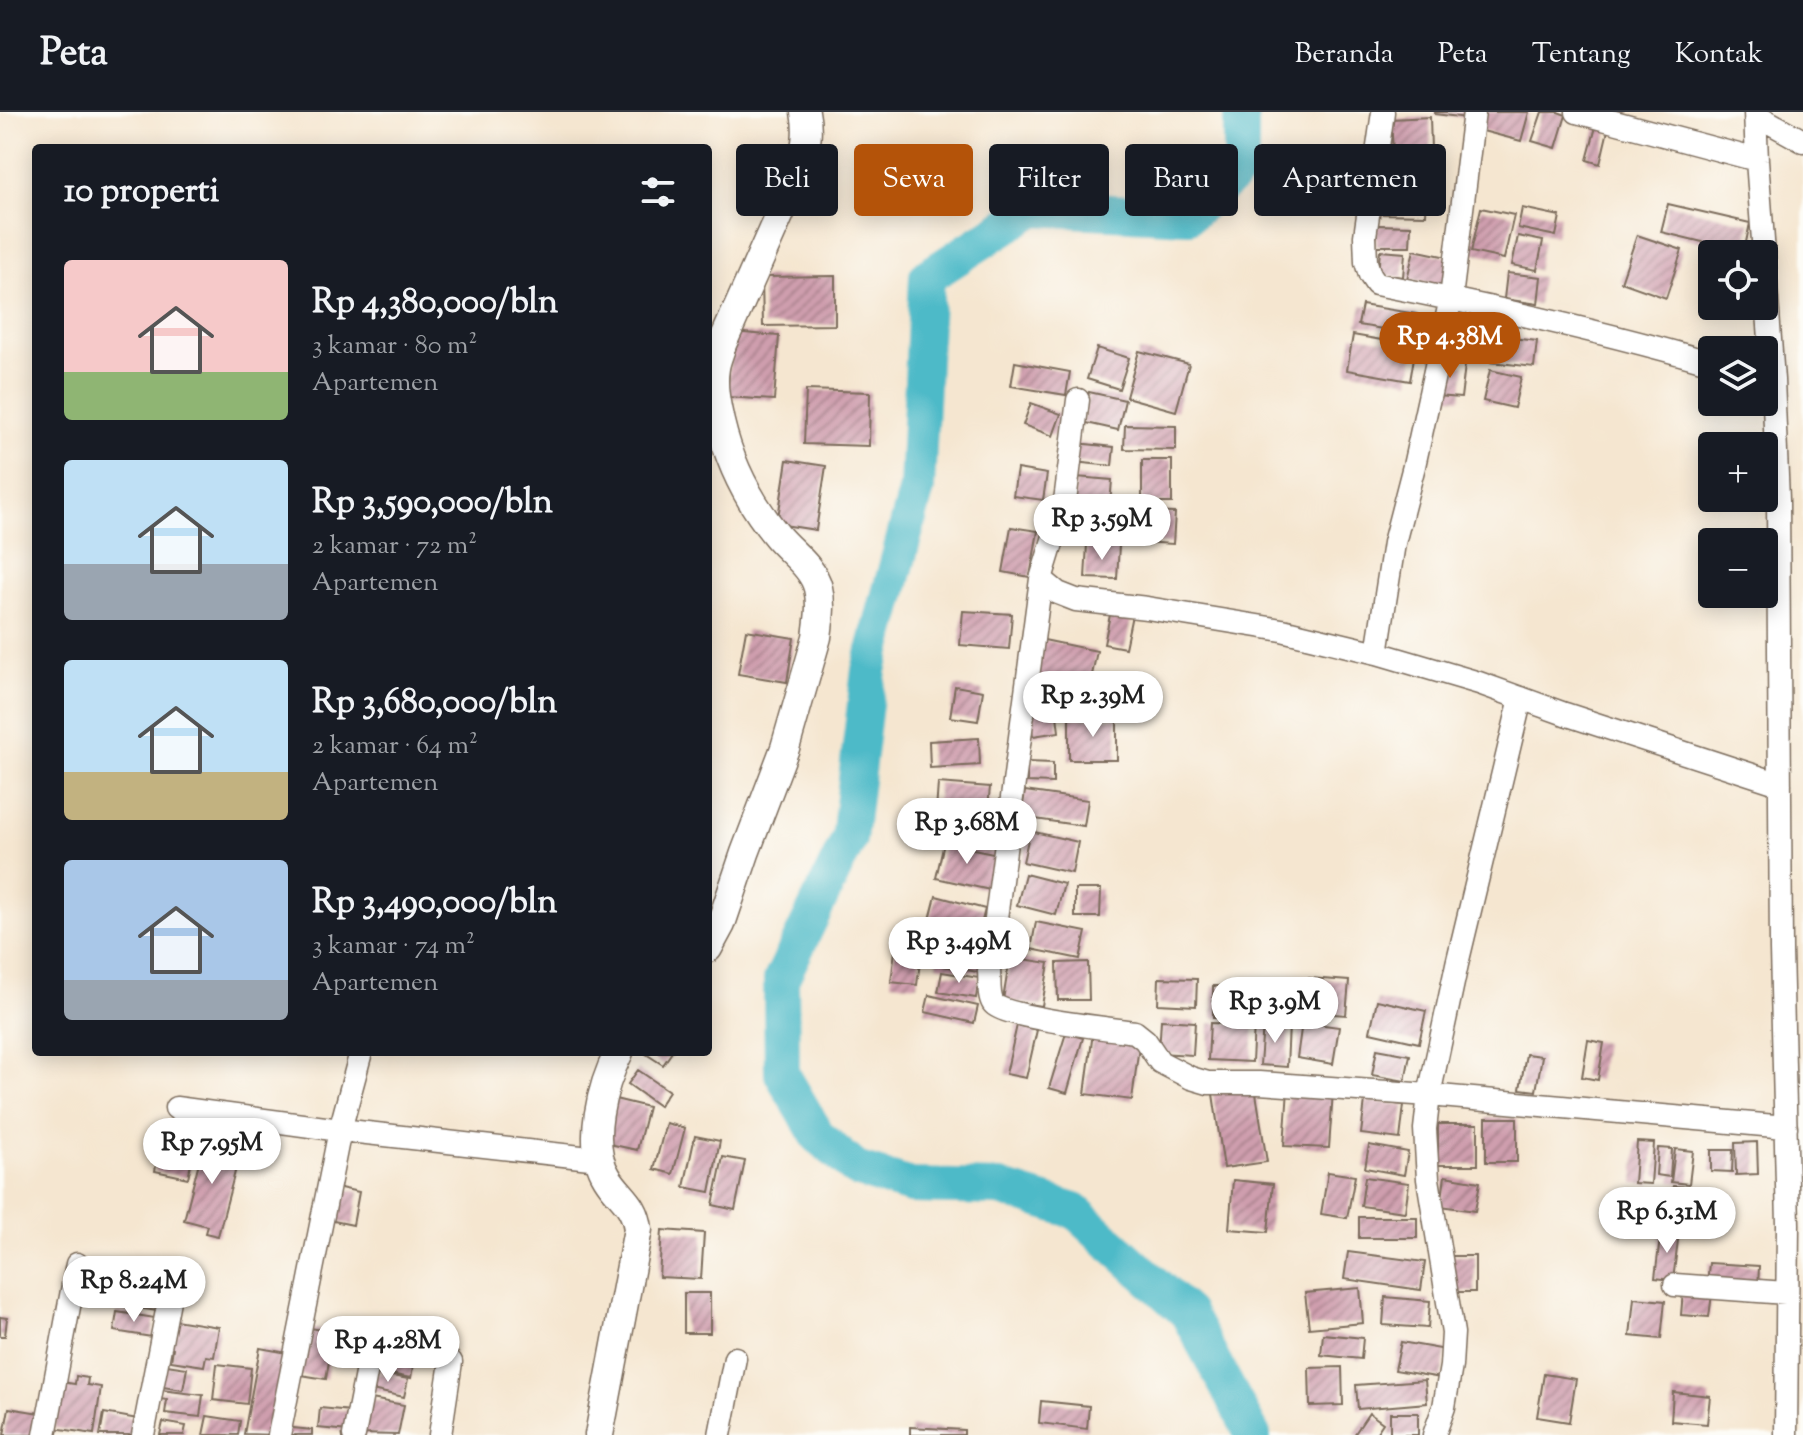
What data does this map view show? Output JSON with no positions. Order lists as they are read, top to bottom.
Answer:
{
  "page": {
    "header": "Peta",
    "nav": [
      "Beranda",
      "Peta",
      "Tentang",
      "Kontak"
    ],
    "chip": [
      "Beli",
      "Sewa",
      "Filter",
      "Baru",
      "Apartemen"
    ],
    "heading": "10 properti",
    "map_buttons": ["+", "−"],
    "list": [
      {
        "name": "Rp 4,380,000/bln",
        "note": "3 kamar · 80 m² · Apartemen"
      },
      {
        "name": "Rp 3,590,000/bln",
        "note": "2 kamar · 72 m² · Apartemen"
      },
      {
        "name": "Rp 3,680,000/bln",
        "note": "2 kamar · 64 m² · Apartemen"
      },
      {
        "name": "Rp 3,490,000/bln",
        "note": "3 kamar · 74 m² · Apartemen"
      }
    ],
    "price": [
      "Rp 4.38M",
      "Rp 3.59M",
      "Rp 2.39M",
      "Rp 3.68M",
      "Rp 3.49M",
      "Rp 3.9M",
      "Rp 7.95M",
      "Rp 6.31M",
      "Rp 8.24M",
      "Rp 4.28M"
    ]
  }
}
